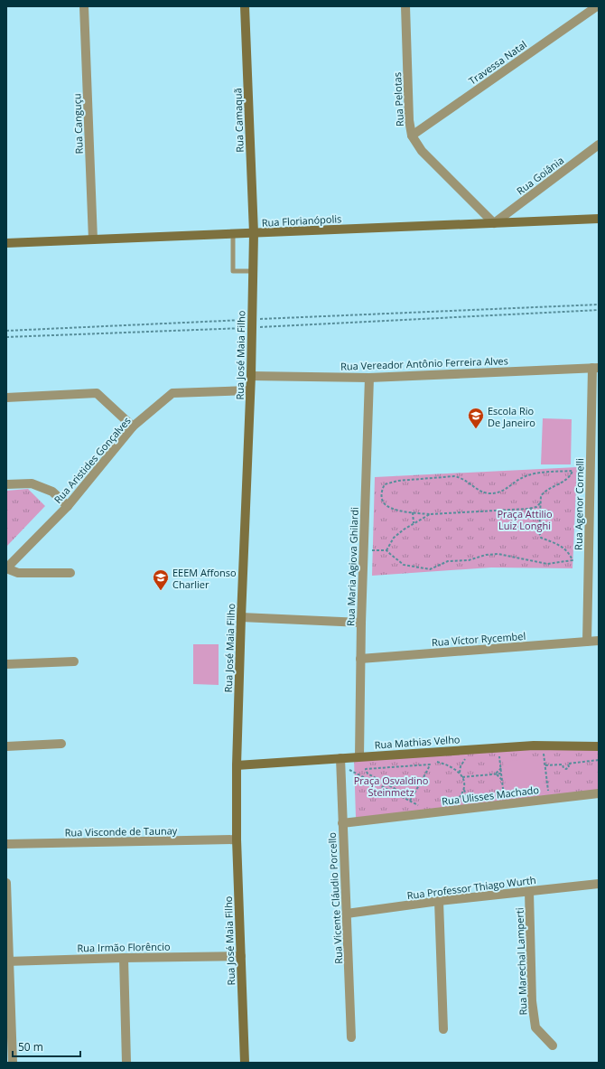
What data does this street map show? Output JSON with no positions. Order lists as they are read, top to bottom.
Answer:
{
  "streets": {
    "street": [
      "Travessa Natal",
      "Rua Pelotas",
      "Rua Camaquã",
      "Rua Canguçu",
      "Rua Goiânia",
      "Rua Florianópolis",
      "Rua José Maia Filho",
      "Rua Vereador Antônio Ferreira Alves",
      "Rua Aristides Gonçalves",
      "Rua Agenor Cornelli",
      "Rua Maria Agiova Ghilardi",
      "Rua Víctor Rycembel",
      "Rua Mathias Velho",
      "Rua Ulisses Machado",
      "Rua Visconde de Taunay",
      "Rua Professor Thiago Wurth",
      "Rua Vicente Cláudio Porcello",
      "Rua Irmão Florêncio",
      "Rua Marechal Lamperti"
    ]
  },
  "crossings": [
    ["Travessa Natal", "Rua Pelotas"],
    ["Rua Pelotas", "Rua Goiânia"],
    ["Rua Pelotas", "Rua Florianópolis"],
    ["Rua Camaquã", "Rua Florianópolis"],
    ["Rua Camaquã", "Rua José Maia Filho"],
    ["Rua Canguçu", "Rua Florianópolis"],
    ["Rua Goiânia", "Rua Florianópolis"],
    ["Rua Florianópolis", "Rua José Maia Filho"],
    ["Rua José Maia Filho", "Rua Vereador Antônio Ferreira Alves"],
    ["Rua José Maia Filho", "Rua Aristides Gonçalves"],
    ["Rua José Maia Filho", "Rua Mathias Velho"],
    ["Rua José Maia Filho", "Rua Visconde de Taunay"],
    ["Rua José Maia Filho", "Rua Irmão Florêncio"],
    ["Rua Vereador Antônio Ferreira Alves", "Rua Agenor Cornelli"],
    ["Rua Vereador Antônio Ferreira Alves", "Rua Maria Agiova Ghilardi"],
    ["Rua Agenor Cornelli", "Rua Víctor Rycembel"],
    ["Rua Maria Agiova Ghilardi", "Rua Víctor Rycembel"],
    ["Rua Maria Agiova Ghilardi", "Rua Mathias Velho"],
    ["Rua Mathias Velho", "Rua Vicente Cláudio Porcello"],
    ["Rua Ulisses Machado", "Rua Vicente Cláudio Porcello"],
    ["Rua Professor Thiago Wurth", "Rua Vicente Cláudio Porcello"],
    ["Rua Professor Thiago Wurth", "Rua Marechal Lamperti"]
  ],
  "parks": ["Praça Attilio Luiz Longhi", "Praça Osvaldino Steinmetz"],
  "places": {
    "school or university": ["Escola Rio De Janeiro", "EEEM Affonso Charlier"]
  },
  "scale_bar": "50 m"
}
